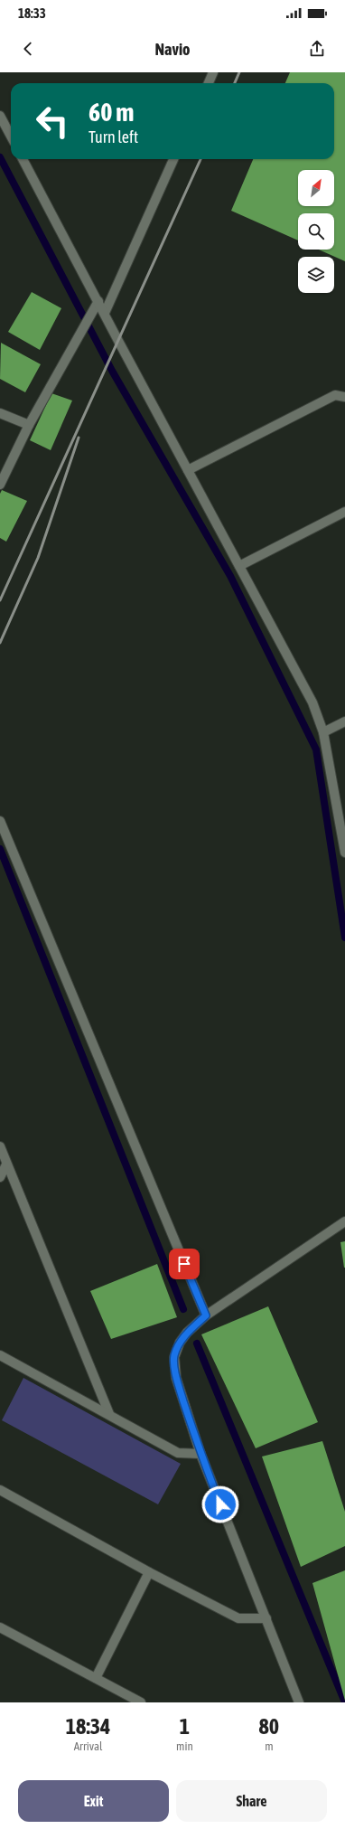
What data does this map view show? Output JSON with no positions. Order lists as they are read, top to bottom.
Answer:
{
  "north": "top right",
  "page": {
    "status": "18:33",
    "header": "Navio",
    "turn": ["60 m", "Turn left"],
    "eta": [
      "18:34",
      "Arrival",
      "1",
      "min",
      "80",
      "m"
    ],
    "buttons": ["Exit", "Share"]
  }
}
